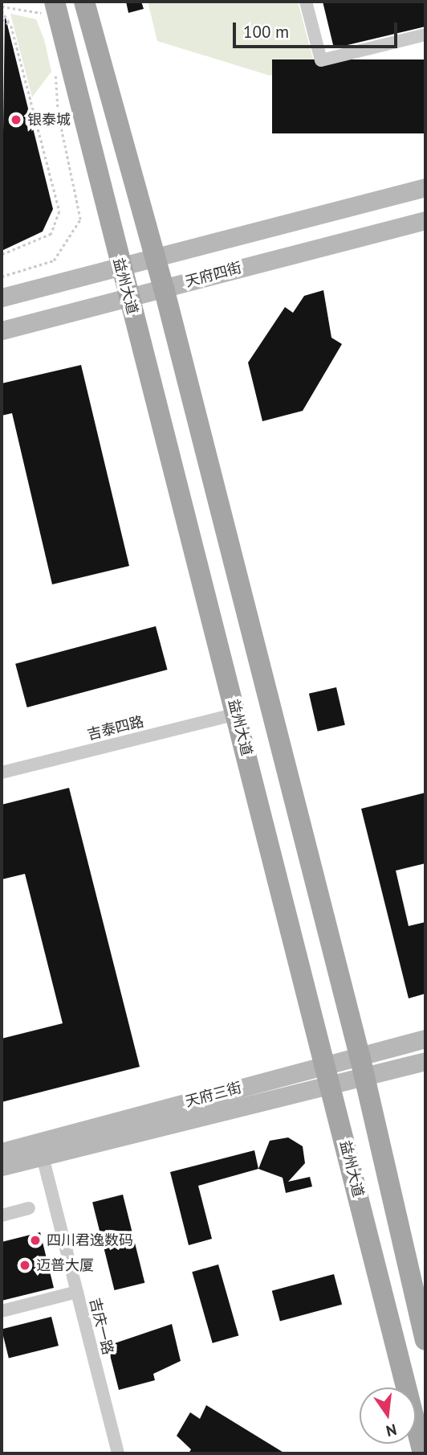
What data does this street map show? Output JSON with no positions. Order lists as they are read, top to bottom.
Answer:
{
  "streets": {
    "main road": ["益州大道"],
    "street": [
      "天府四街",
      "吉泰四路",
      "天府三街",
      "吉庆一路"
    ]
  },
  "crossings": [
    ["天府四街", "益州大道"],
    ["益州大道", "吉泰四路"],
    ["益州大道", "天府三街"],
    ["天府三街", "吉庆一路"]
  ],
  "places": ["银泰城", "四川君逸数码", "迈普大厦"],
  "scale_bar": "100 m",
  "north": "bottom"
}
